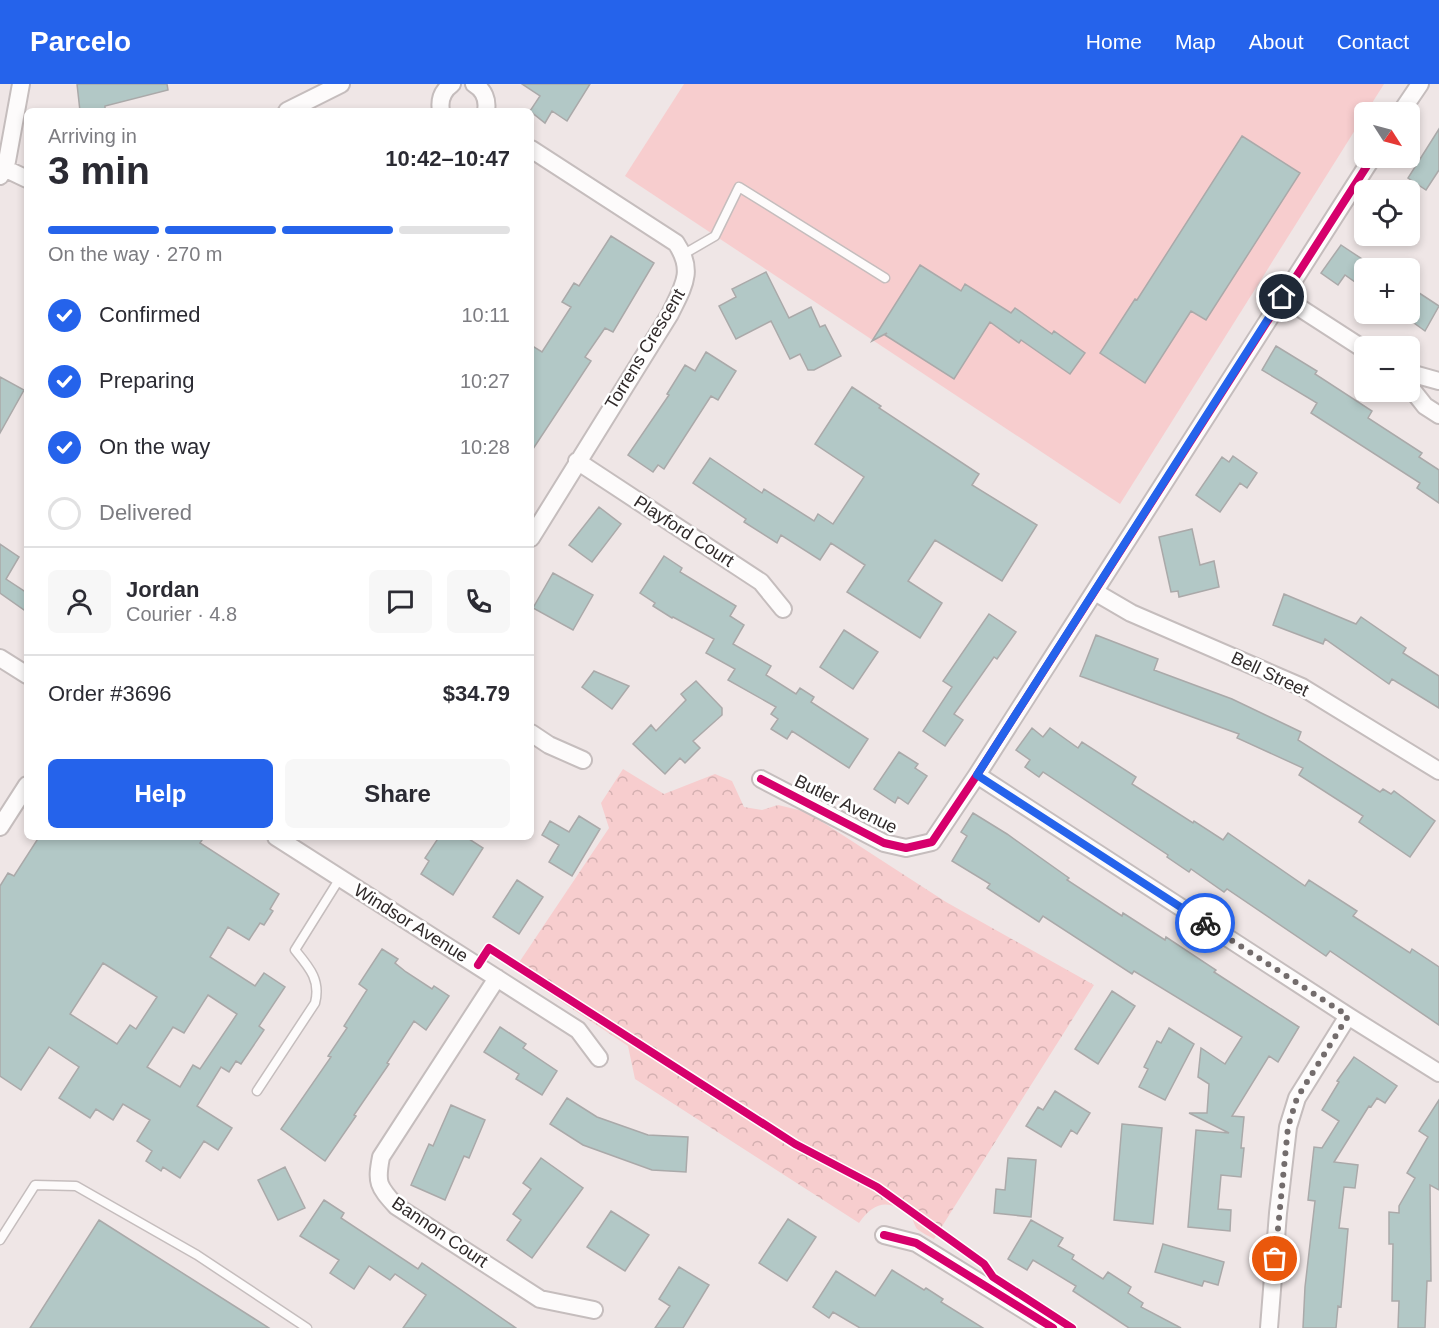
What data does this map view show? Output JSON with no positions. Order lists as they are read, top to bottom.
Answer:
{
  "streets": {
    "street": [
      "Torrens Crescent",
      "Playford Court",
      "Bell Street",
      "Butler Avenue",
      "Windsor Avenue",
      "Bannon Court"
    ]
  },
  "crossings": [
    ["Torrens Crescent", "Playford Court"],
    ["Bell Street", "Butler Avenue"],
    ["Windsor Avenue", "Bannon Court"]
  ],
  "north": "bottom right",
  "page": {
    "header": "Parcelo",
    "nav": [
      "Home",
      "Map",
      "About",
      "Contact"
    ],
    "map_buttons": ["+", "−"],
    "heading": ["3 min", "Arriving in", "10:42–10:47"],
    "panel": [
      "Jordan",
      "Courier · 4.8",
      "Order #3696",
      "$34.79"
    ],
    "bar": "On the way · 270 m",
    "list": [
      ["Confirmed", "10:11"],
      ["Preparing", "10:27"],
      ["On the way", "10:28"],
      "Delivered"
    ],
    "buttons": ["Help", "Share"]
  }
}
